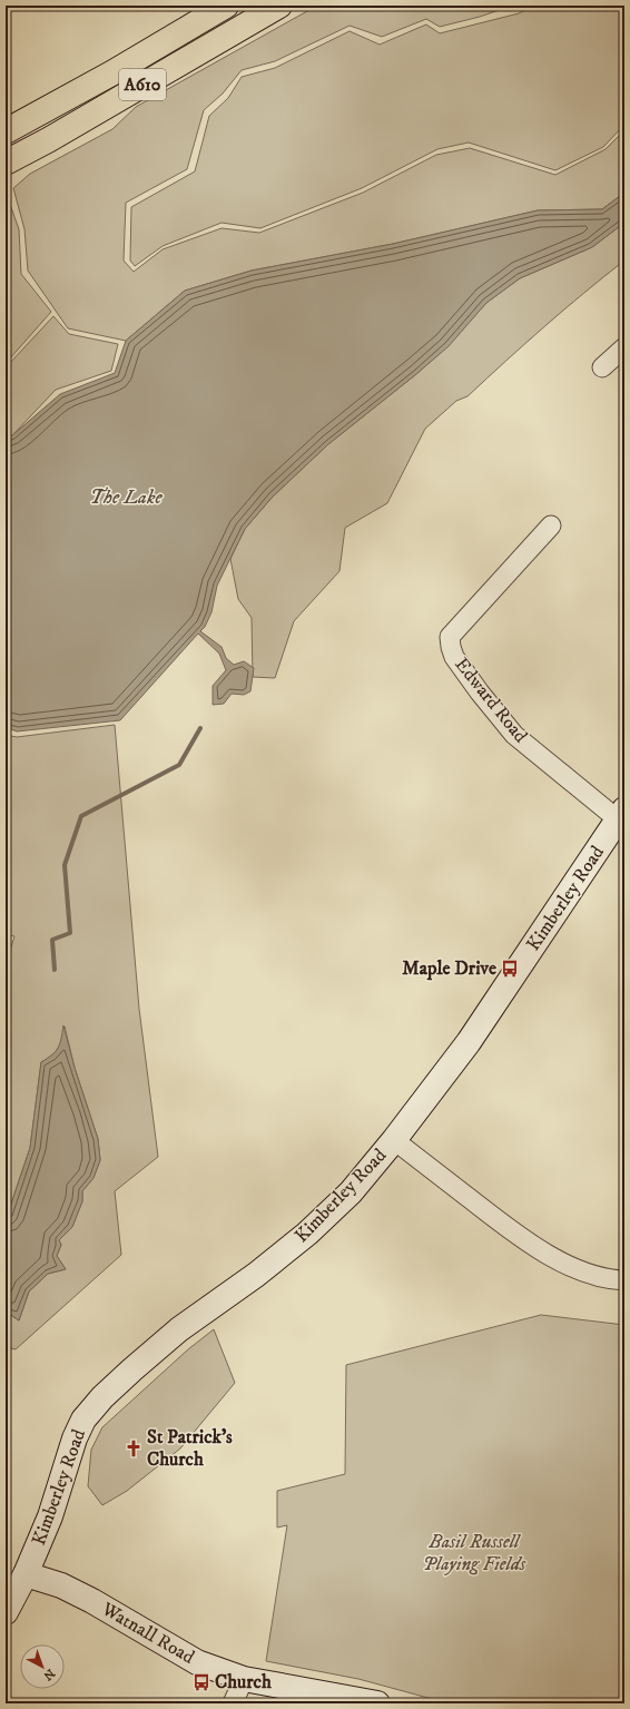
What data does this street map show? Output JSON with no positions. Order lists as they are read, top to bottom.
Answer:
{
  "streets": {
    "highway": ["A610"],
    "street": ["Edward Road", "Kimberley Road", "Watnall Road"]
  },
  "crossings": [
    ["Edward Road", "Kimberley Road"],
    ["Kimberley Road", "Watnall Road"]
  ],
  "water": ["The Lake"],
  "parks": ["Basil Russell Playing Fields"],
  "places": {
    "bus stop": ["Maple Drive", "Church"],
    "church": ["St Patrick's Church"]
  },
  "north": "bottom right"
}
